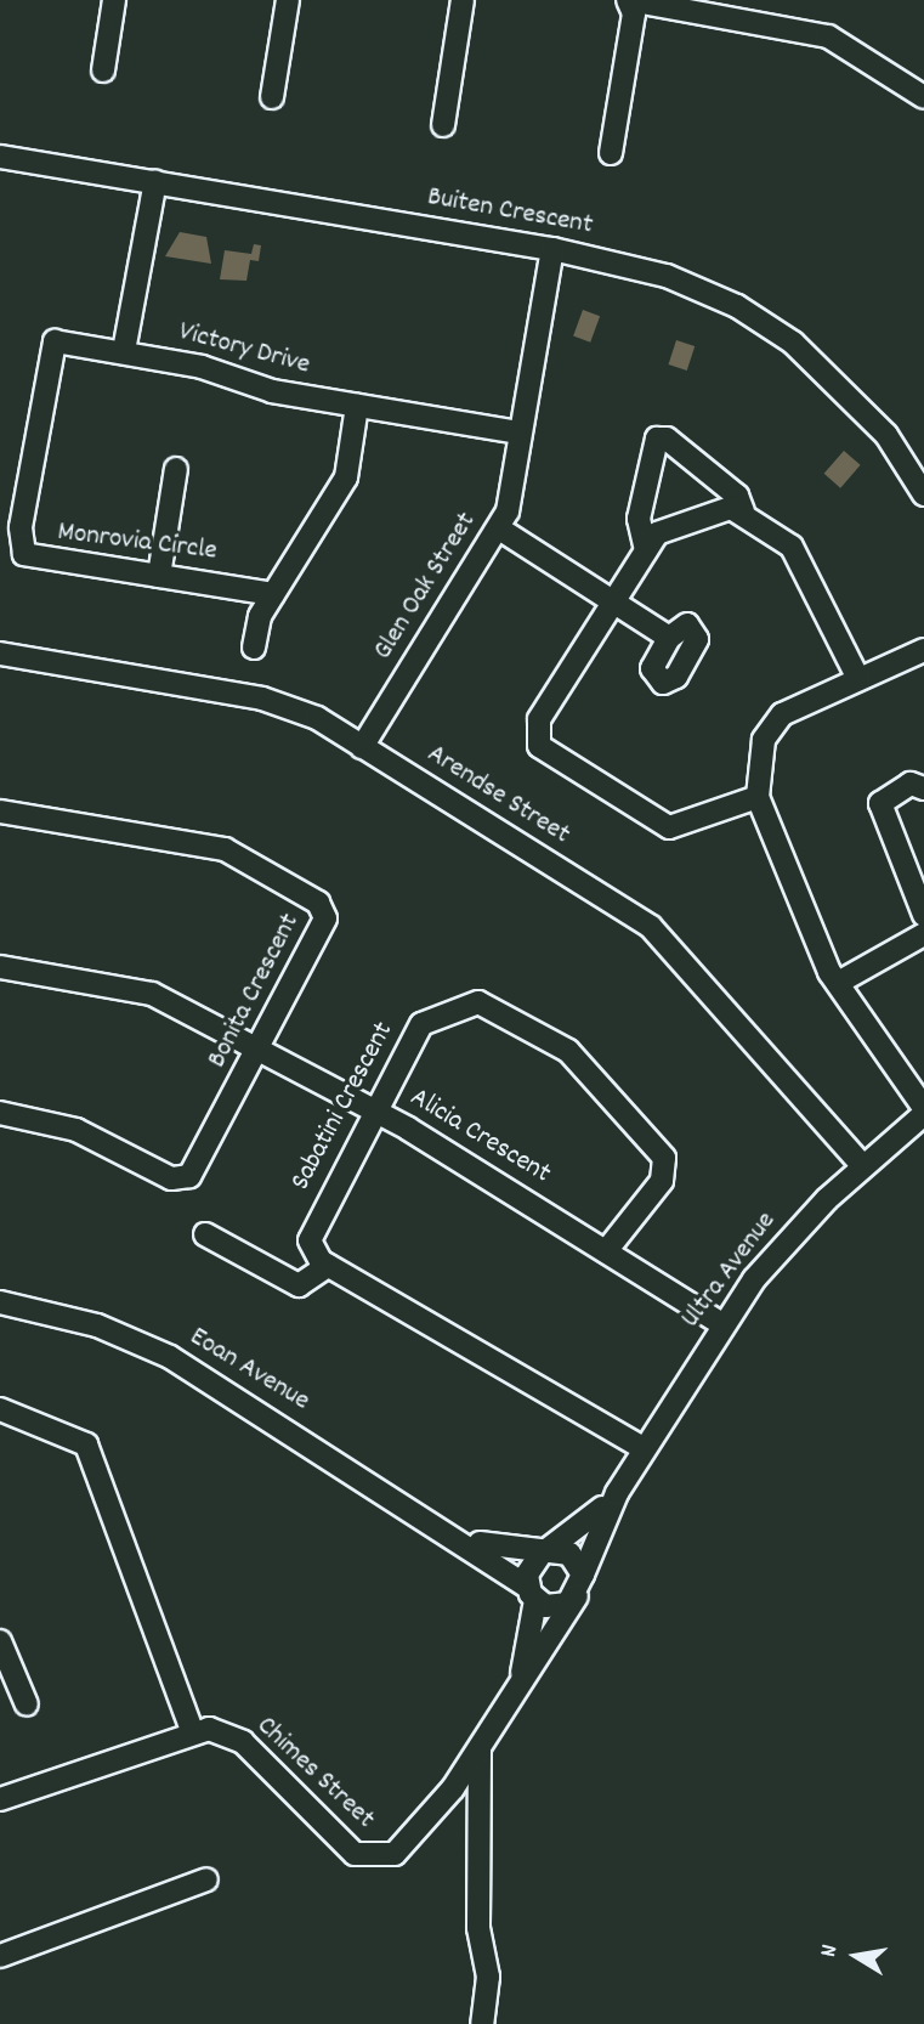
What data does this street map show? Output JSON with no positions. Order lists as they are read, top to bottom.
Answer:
{
  "streets": {
    "street": [
      "Buiten Crescent",
      "Victory Drive",
      "Monrovia Circle",
      "Glen Oak Street",
      "Arendse Street",
      "Bonita Crescent",
      "Sabatini Crescent",
      "Alicia Crescent",
      "Ultra Avenue",
      "Eoan Avenue",
      "Chimes Street"
    ]
  },
  "crossings": [
    ["Buiten Crescent", "Glen Oak Street"],
    ["Victory Drive", "Monrovia Circle"],
    ["Victory Drive", "Glen Oak Street"],
    ["Glen Oak Street", "Arendse Street"],
    ["Arendse Street", "Ultra Avenue"],
    ["Bonita Crescent", "Alicia Crescent"],
    ["Sabatini Crescent", "Alicia Crescent"],
    ["Alicia Crescent", "Ultra Avenue"],
    ["Ultra Avenue", "Eoan Avenue"],
    ["Ultra Avenue", "Chimes Street"],
    ["Eoan Avenue", "Chimes Street"]
  ],
  "north": "left"
}
